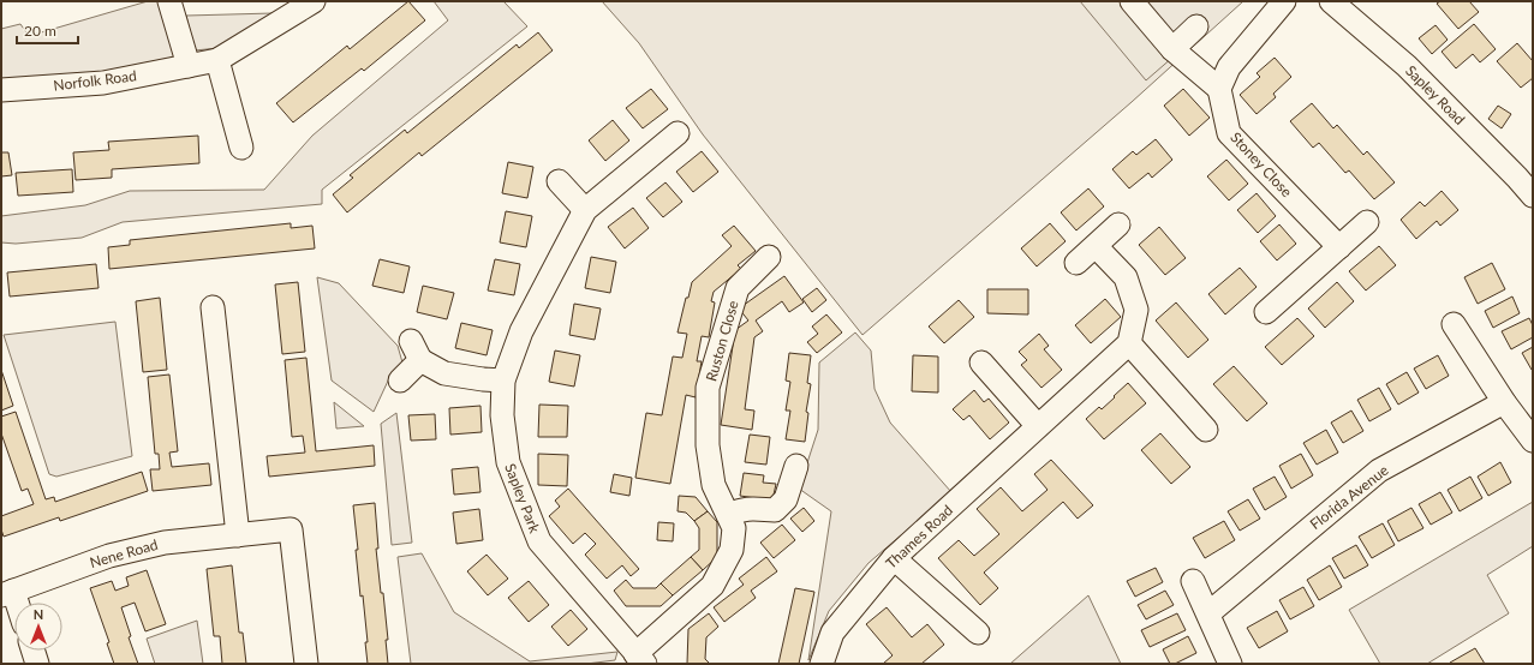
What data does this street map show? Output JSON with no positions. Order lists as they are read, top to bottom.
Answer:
{
  "streets": {
    "street": [
      "Norfolk Road",
      "Sapley Road",
      "Stoney Close",
      "Ruston Close",
      "Florida Avenue",
      "Sapley Park",
      "Thames Road",
      "Nene Road"
    ]
  },
  "crossings": [
    ["Ruston Close", "Sapley Park"]
  ],
  "scale_bar": "20 m",
  "north": "top"
}
